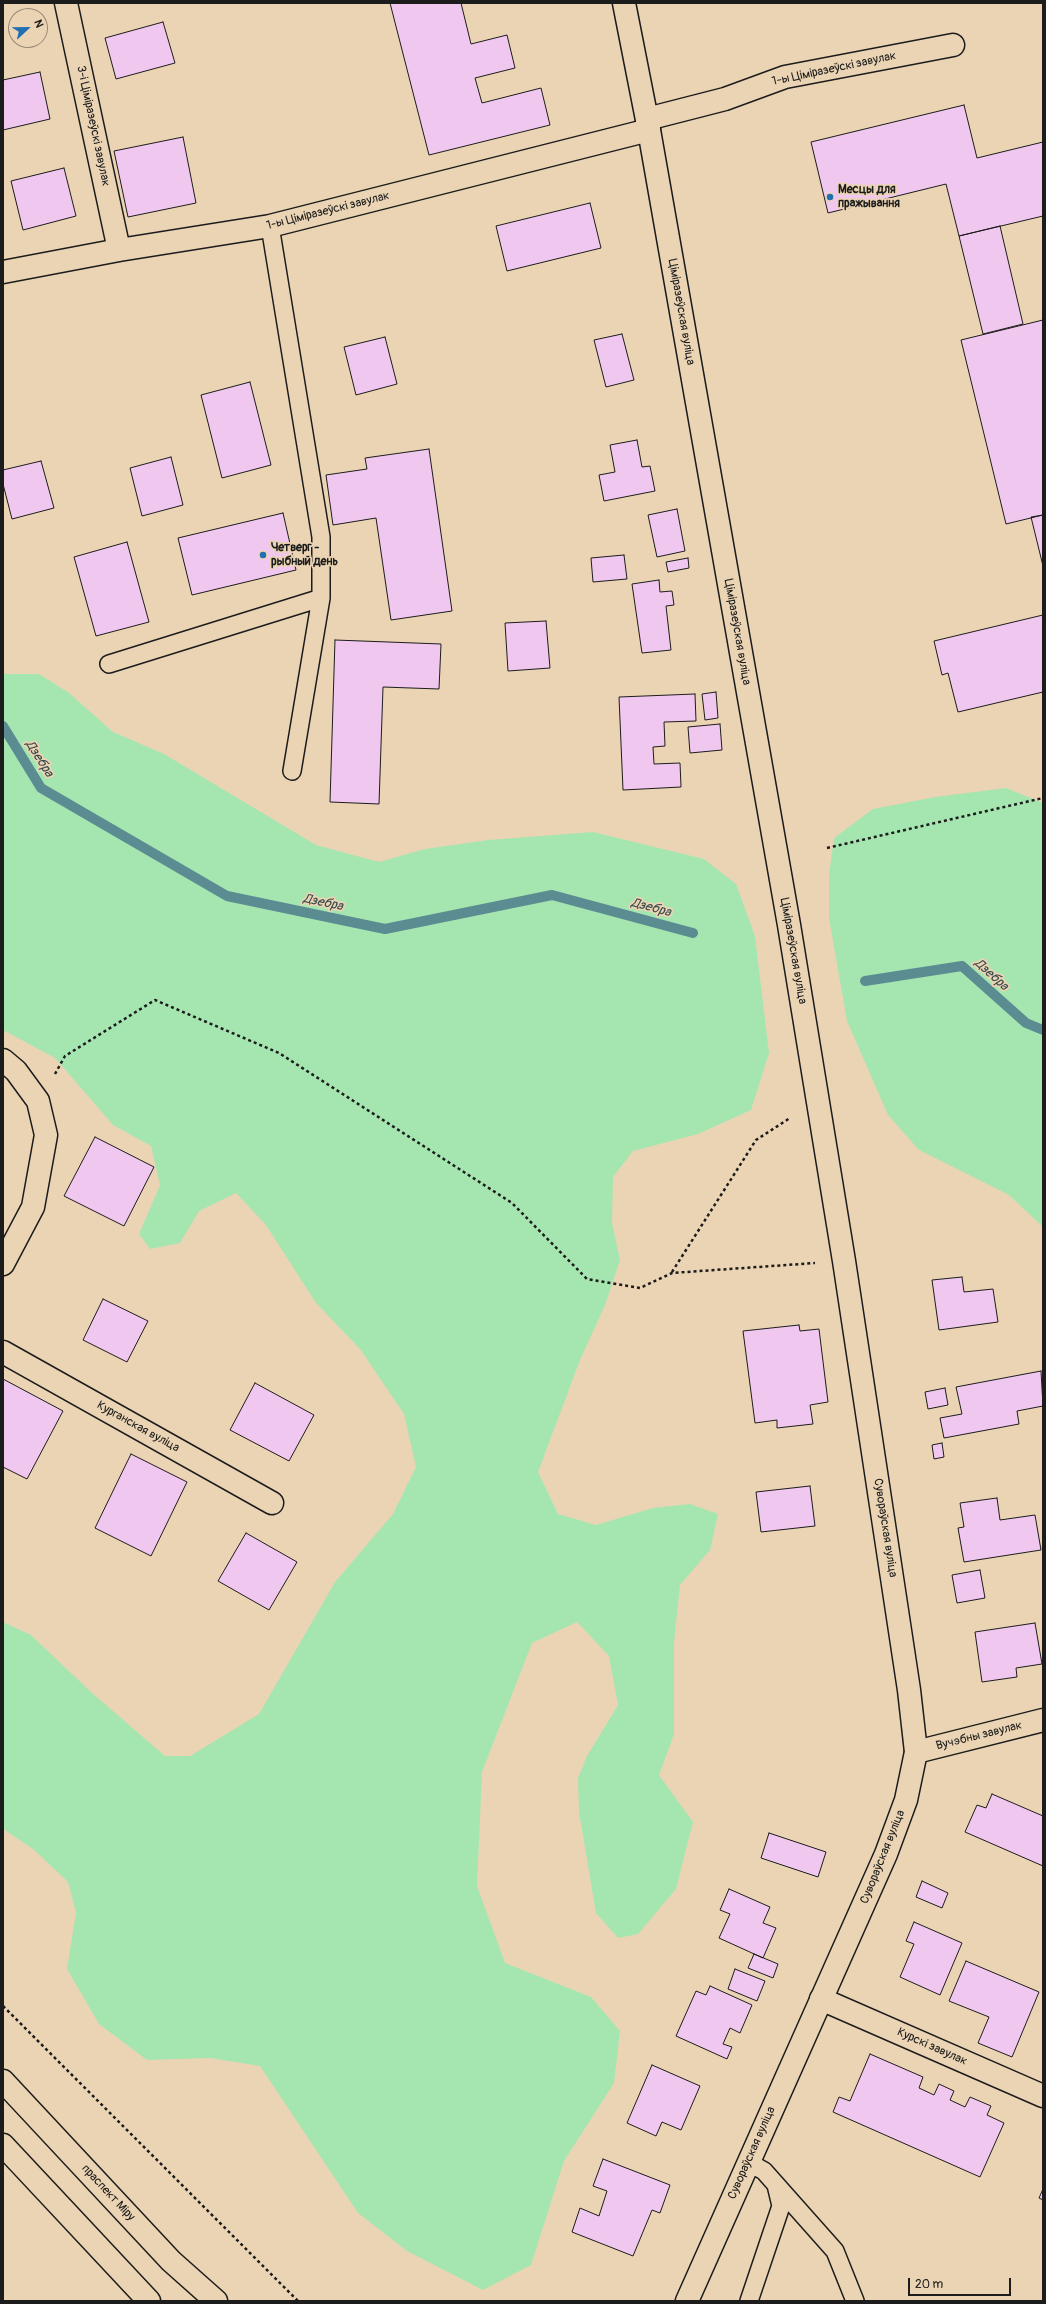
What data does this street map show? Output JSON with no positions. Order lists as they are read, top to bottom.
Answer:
{
  "streets": {
    "main road": [
      "1-ы Ціміразеўскі завулак",
      "3-і Ціміразеўскі завулак",
      "Ціміразеўская вуліца",
      "Курганская вуліца",
      "Сувораўская вуліца",
      "Вучэбны завулак",
      "Курскі завулак",
      "праспект Міру"
    ]
  },
  "crossings": [
    ["1-ы Ціміразеўскі завулак", "3-і Ціміразеўскі завулак"],
    ["1-ы Ціміразеўскі завулак", "Ціміразеўская вуліца"],
    ["Ціміразеўская вуліца", "Сувораўская вуліца"],
    ["Сувораўская вуліца", "Вучэбны завулак"],
    ["Сувораўская вуліца", "Курскі завулак"]
  ],
  "water": ["Дзебра"],
  "places": ["Месцы для пражывання", "Четверг - рыбный день"],
  "scale_bar": "20 m",
  "north": "right"
}
